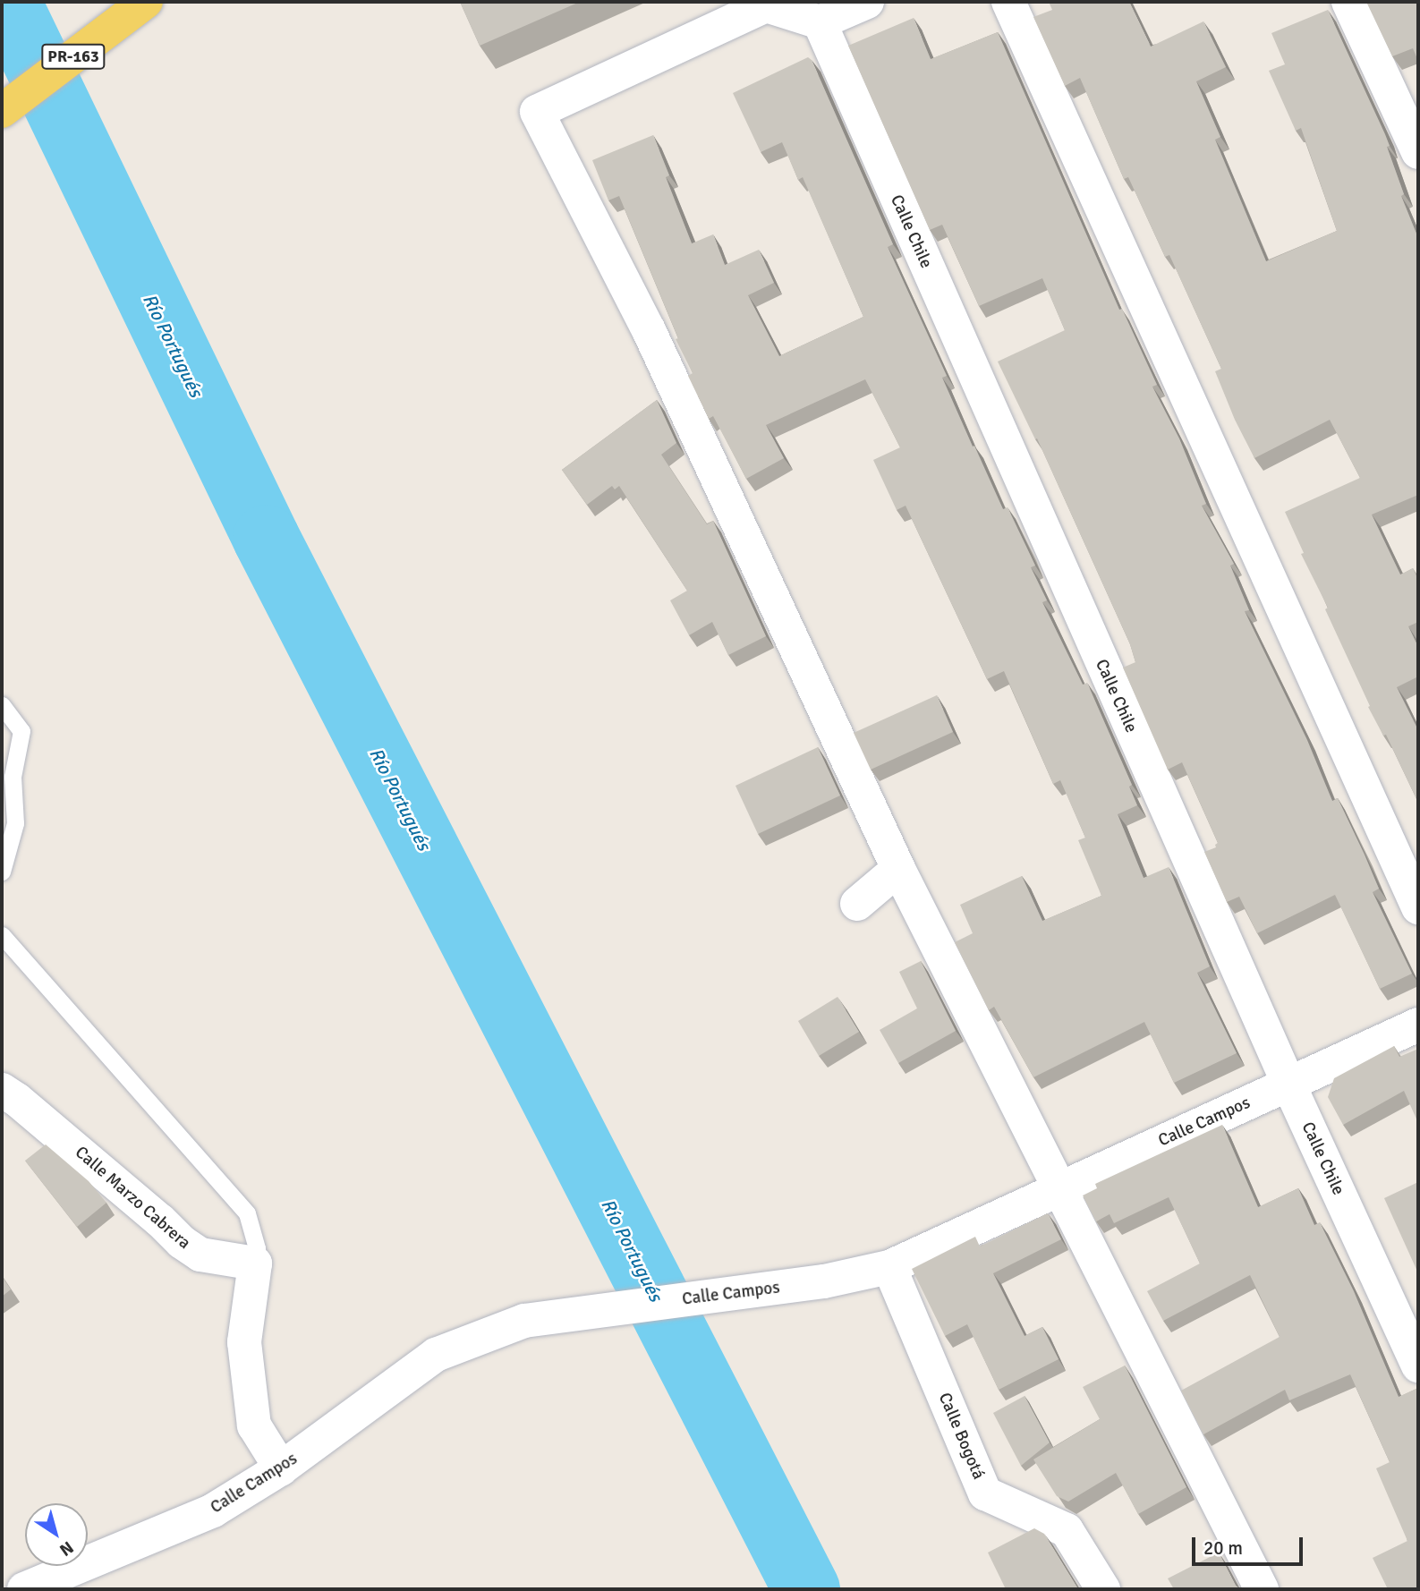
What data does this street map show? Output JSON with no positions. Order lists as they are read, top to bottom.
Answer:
{
  "streets": {
    "main road": ["PR-163"],
    "street": [
      "Calle Chile",
      "Calle Campos",
      "Calle Marzo Cabrera",
      "Calle Bogotá"
    ]
  },
  "crossings": [
    ["Calle Chile", "Calle Campos"],
    ["Calle Campos", "Calle Bogotá"]
  ],
  "water": ["Río Portugués"],
  "scale_bar": "20 m",
  "north": "bottom right"
}
